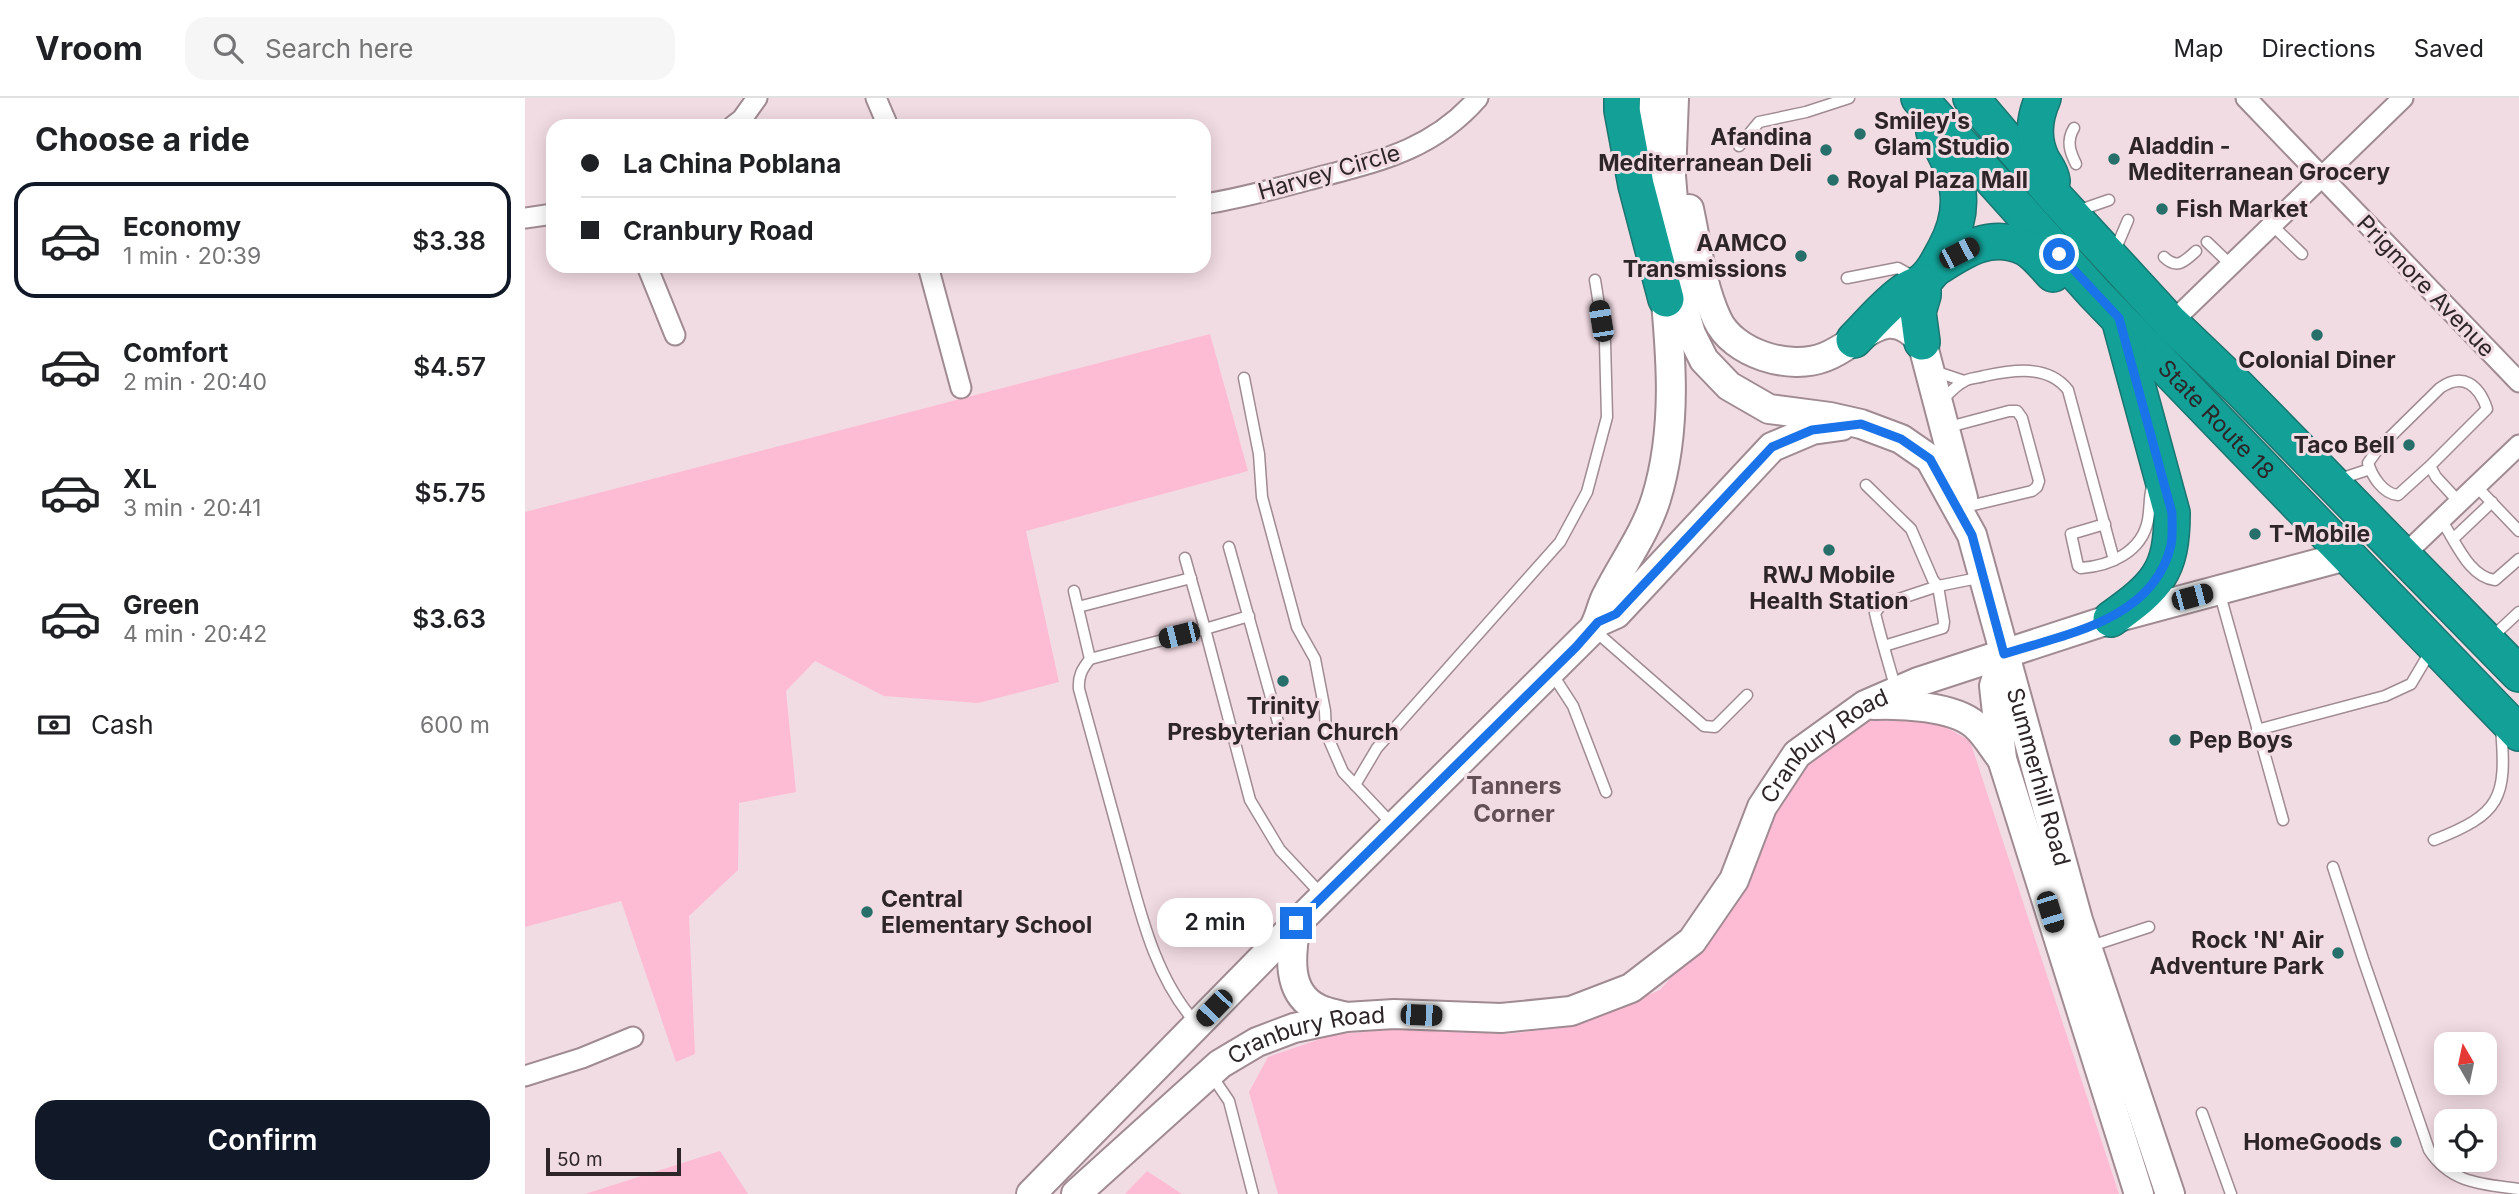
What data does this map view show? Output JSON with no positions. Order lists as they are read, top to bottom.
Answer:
{
  "streets": {
    "highway": ["State Route 18"],
    "main road": ["Cranbury Road", "Summerhill Road"],
    "street": ["Harvey Circle", "Prigmore Avenue"]
  },
  "crossings": [
    ["State Route 18", "Cranbury Road"],
    ["Cranbury Road", "Summerhill Road"]
  ],
  "districts": ["Tanners Corner"],
  "places": [
    "Smiley's Glam Studio",
    "Afandina Mediterranean Deli",
    "Aladdin - Mediterranean Grocery",
    "Royal Plaza Mall",
    "Fish Market",
    "AAMCO Transmissions",
    "Colonial Diner",
    "Taco Bell",
    "T-Mobile",
    "RWJ Mobile Health Station",
    "Trinity Presbyterian Church",
    "Pep Boys",
    "Central Elementary School",
    "Rock 'N' Air Adventure Park",
    "HomeGoods"
  ],
  "scale_bar": "50 m",
  "north": "top",
  "page": {
    "header": "Vroom",
    "search": "Search here",
    "nav": ["Map", "Directions", "Saved"],
    "heading": "Choose a ride",
    "banner": ["La China Poblana", "Cranbury Road"],
    "list": [
      {
        "name": "Economy",
        "note": "1 min · 20:39",
        "value": "$3.38"
      },
      {
        "name": "Comfort",
        "note": "2 min · 20:40",
        "value": "$4.57"
      },
      {
        "name": "XL",
        "note": "3 min · 20:41",
        "value": "$5.75"
      },
      {
        "name": "Green",
        "note": "4 min · 20:42",
        "value": "$3.63"
      }
    ],
    "pay": ["Cash", "600 m"],
    "bubble": "2 min",
    "buttons": "Confirm",
    "scale": "50 m"
  }
}
